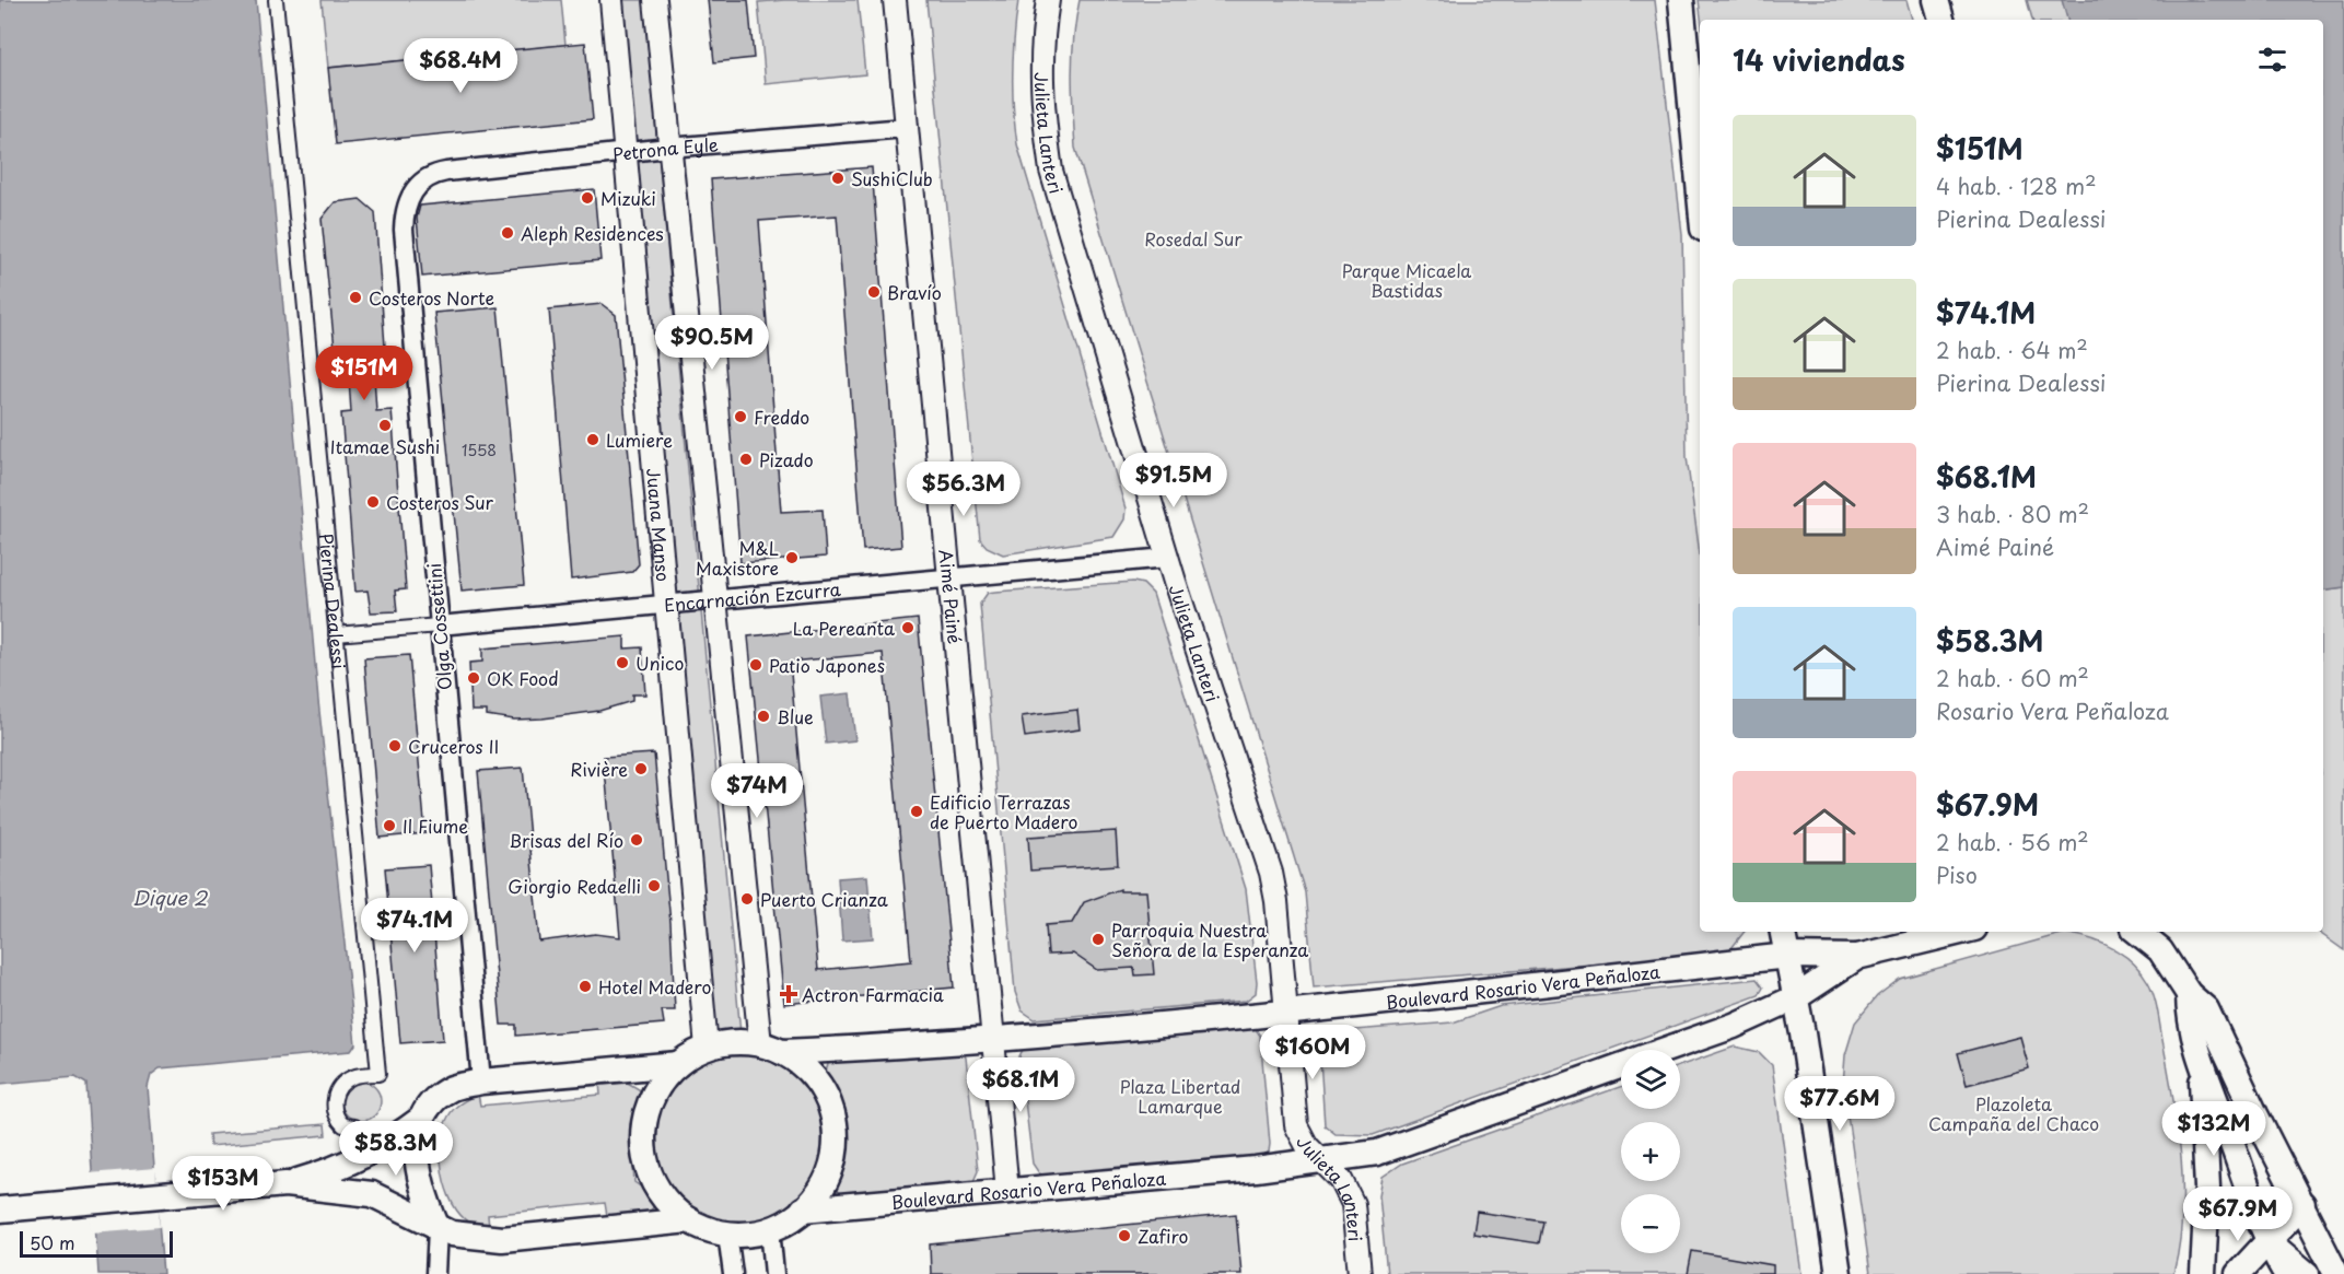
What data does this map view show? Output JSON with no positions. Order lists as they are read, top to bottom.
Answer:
{
  "streets": {
    "main road": ["Boulevard Rosario Vera Peñaloza"],
    "street": [
      "Julieta Lanteri",
      "Petrona Eyle",
      "Juana Manso",
      "Encarnación Ezcurra",
      "Aimé Painé",
      "Pierina Dealessi",
      "Olga Cossettini"
    ]
  },
  "crossings": [
    ["Julieta Lanteri", "Encarnación Ezcurra"],
    ["Julieta Lanteri", "Boulevard Rosario Vera Peñaloza"],
    ["Petrona Eyle", "Juana Manso"],
    ["Petrona Eyle", "Aimé Painé"],
    ["Petrona Eyle", "Olga Cossettini"],
    ["Juana Manso", "Encarnación Ezcurra"],
    ["Juana Manso", "Boulevard Rosario Vera Peñaloza"],
    ["Encarnación Ezcurra", "Aimé Painé"],
    ["Encarnación Ezcurra", "Pierina Dealessi"],
    ["Encarnación Ezcurra", "Olga Cossettini"],
    ["Aimé Painé", "Boulevard Rosario Vera Peñaloza"]
  ],
  "water": ["Dique 2"],
  "parks": [
    "Rosedal Sur",
    "Parque Micaela Bastidas",
    "Plaza Libertad Lamarque",
    "Plazoleta Campaña del Chaco"
  ],
  "places": {
    "other": [
      "SushiClub",
      "Mizuki",
      "Aleph Residences",
      "Bravío",
      "Costeros Norte",
      "Freddo",
      "Itamae Sushi",
      "Lumiere",
      "Pizado",
      "Costeros Sur",
      "M&L Maxistore",
      "La Pereanta",
      "Unico",
      "Patio Japones",
      "OK Food",
      "Blue",
      "Cruceros II",
      "Rivière",
      "Edificio Terrazas de Puerto Madero",
      "Il Fiume",
      "Brisas del Río",
      "Giorgio Redaelli",
      "Puerto Crianza",
      "Parroquia Nuestra Señora de la Esperanza",
      "Hotel Madero",
      "Zafiro"
    ],
    "health": ["Actron Farmacia"]
  },
  "house_numbers": ["1558"],
  "scale_bar": "50 m",
  "page": {
    "heading": "14 viviendas",
    "price": [
      "$68.4M",
      "$90.5M",
      "$151M",
      "$91.5M",
      "$56.3M",
      "$74M",
      "$74.1M",
      "$160M",
      "$68.1M",
      "$77.6M",
      "$132M",
      "$58.3M",
      "$153M",
      "$67.9M"
    ],
    "list": [
      {
        "name": "$151M",
        "note": "4 hab. · 128 m² · Pierina Dealessi"
      },
      {
        "name": "$74.1M",
        "note": "2 hab. · 64 m² · Pierina Dealessi"
      },
      {
        "name": "$68.1M",
        "note": "3 hab. · 80 m² · Aimé Painé"
      },
      {
        "name": "$58.3M",
        "note": "2 hab. · 60 m² · Rosario Vera Peñaloza"
      },
      {
        "name": "$67.9M",
        "note": "2 hab. · 56 m² · Piso"
      }
    ],
    "map_buttons": ["+", "−"],
    "scale": "50 m"
  }
}
